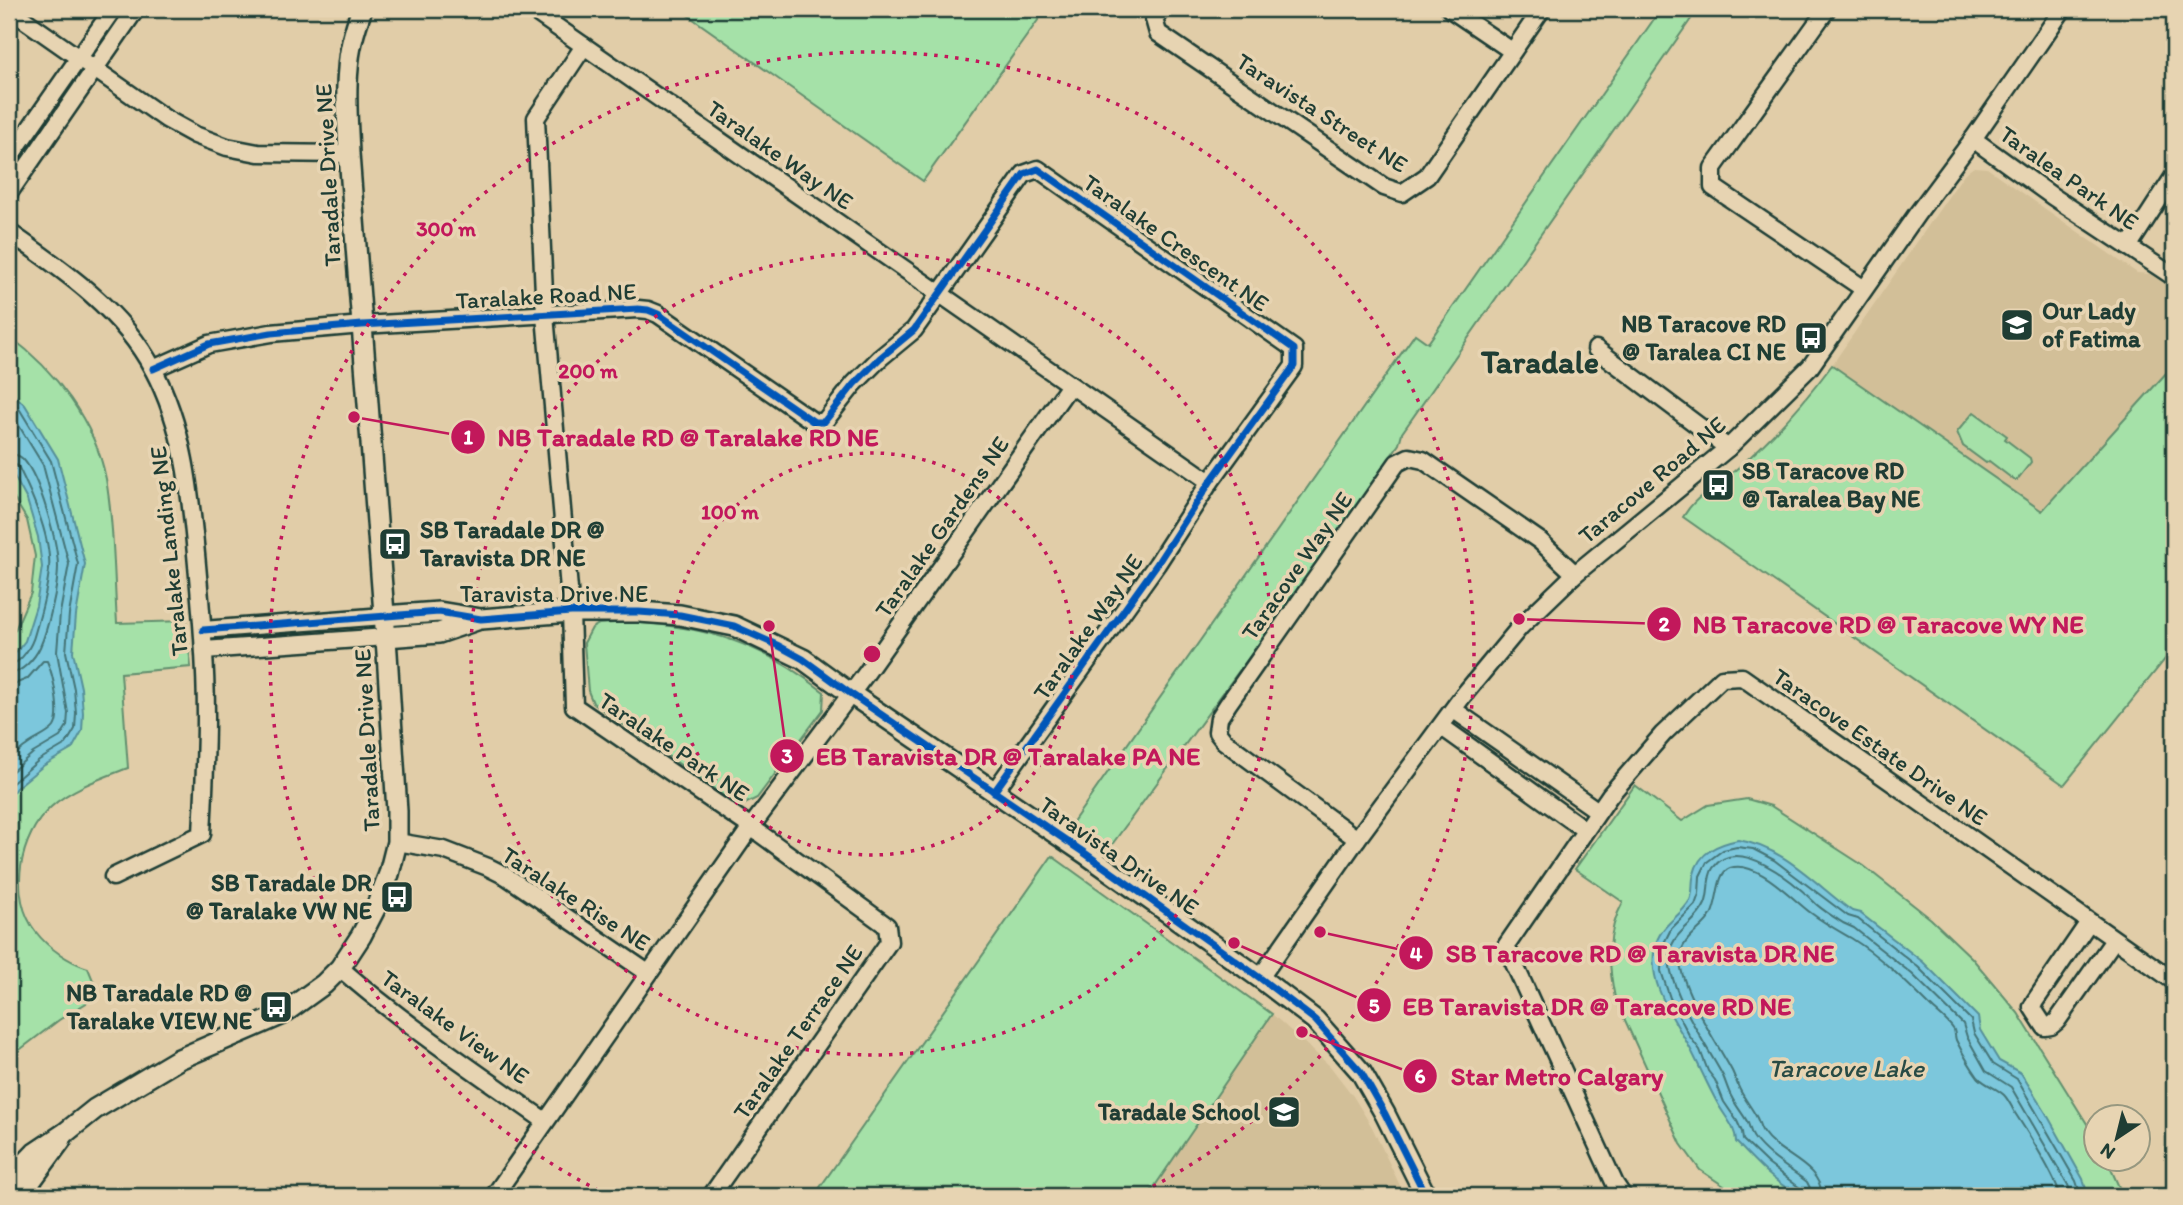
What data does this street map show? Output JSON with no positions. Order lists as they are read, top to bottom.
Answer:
{
  "streets": {
    "street": [
      "Taravista Street NE",
      "Taralake Way NE",
      "Taradale Drive NE",
      "Taralea Park NE",
      "Taralake Crescent NE",
      "Taralake Road NE",
      "Taracove Road NE",
      "Taralake Gardens NE",
      "Taralake Landing NE",
      "Taracove Way NE",
      "Taravista Drive NE",
      "Taralake Park NE",
      "Taracove Estate Drive NE",
      "Taralake Rise NE",
      "Taralake View NE",
      "Taralake Terrace NE"
    ]
  },
  "crossings": [
    ["Taralake Way NE", "Taralake Crescent NE"],
    ["Taralake Way NE", "Taralake Road NE"],
    ["Taralake Way NE", "Taralake Gardens NE"],
    ["Taralake Way NE", "Taravista Drive NE"],
    ["Taralake Way NE", "Taralake Park NE"],
    ["Taradale Drive NE", "Taralake Road NE"],
    ["Taradale Drive NE", "Taravista Drive NE"],
    ["Taradale Drive NE", "Taralake Rise NE"],
    ["Taradale Drive NE", "Taralake View NE"],
    ["Taralea Park NE", "Taracove Road NE"],
    ["Taralake Crescent NE", "Taralake Road NE"],
    ["Taralake Road NE", "Taralake Landing NE"],
    ["Taralake Road NE", "Taralake Park NE"],
    ["Taracove Road NE", "Taracove Way NE"],
    ["Taracove Road NE", "Taravista Drive NE"],
    ["Taralake Gardens NE", "Taravista Drive NE"],
    ["Taravista Drive NE", "Taralake Park NE"],
    ["Taralake Park NE", "Taralake Terrace NE"]
  ],
  "districts": ["Taradale"],
  "water": ["Taracove Lake"],
  "places": {
    "school or university": ["Our Lady of Fatima", "Taradale School"],
    "bus stop": [
      "NB Taracove RD @ Taralea CI NE",
      "SB Taracove RD @ Taralea Bay NE",
      "SB Taradale DR @ Taravista DR NE",
      "SB Taradale DR @ Taralake VW NE",
      "NB Taradale RD @ Taralake VIEW NE"
    ],
    "other": [
      "NB Taradale RD @ Taralake RD NE",
      "NB Taracove RD @ Taracove WY NE",
      "EB Taravista DR @ Taralake PA NE",
      "SB Taracove RD @ Taravista DR NE",
      "EB Taravista DR @ Taracove RD NE",
      "Star Metro Calgary"
    ]
  },
  "north": "bottom left",
  "rings": ["300 m", "200 m", "100 m"]
}
